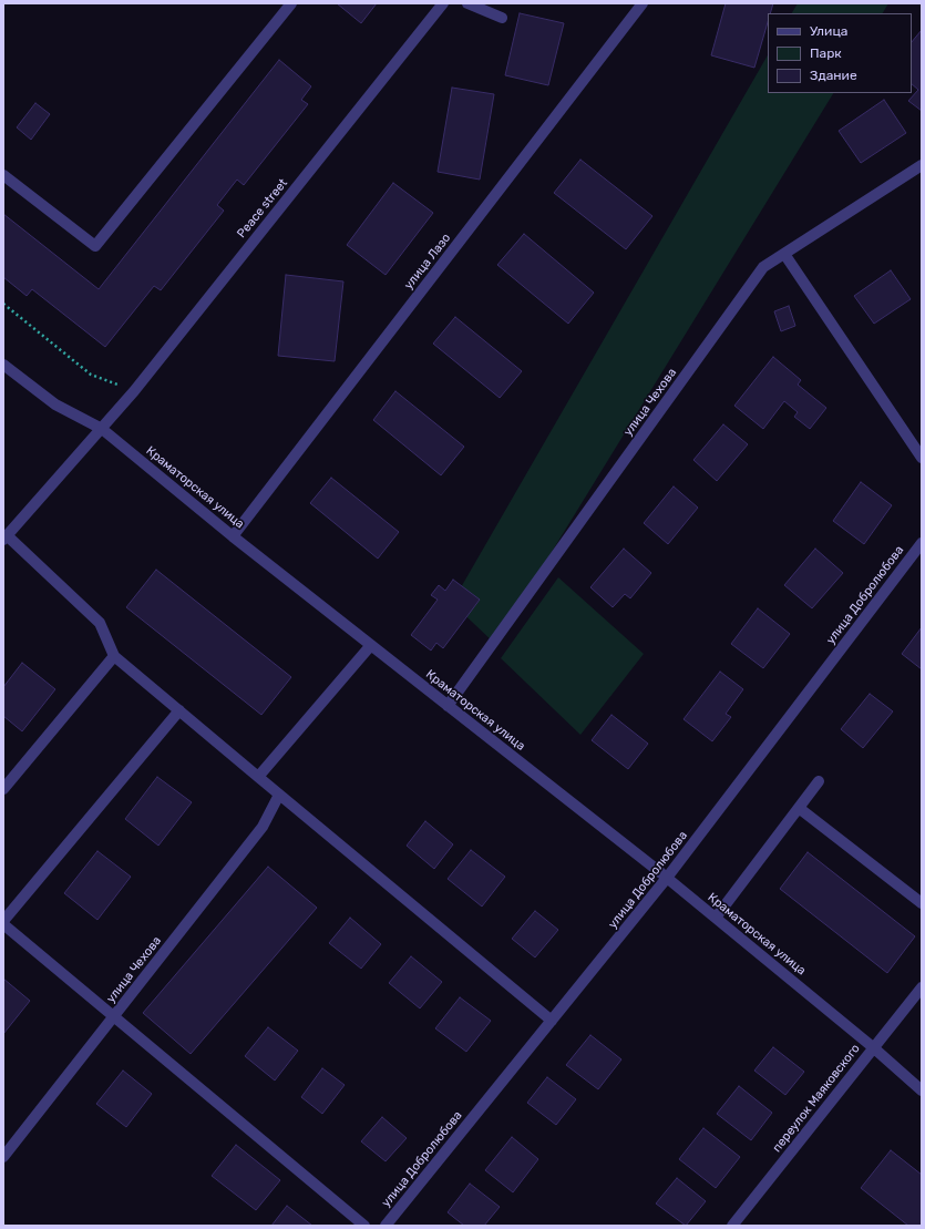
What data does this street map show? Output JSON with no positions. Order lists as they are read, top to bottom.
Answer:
{
  "streets": {
    "street": [
      "Peace street",
      "улица Лазо",
      "улица Чехова",
      "Краматорская улица",
      "улица Добролюбова",
      "переулок Маяковского"
    ]
  },
  "crossings": [
    ["Peace street", "Краматорская улица"],
    ["улица Лазо", "Краматорская улица"],
    ["улица Чехова", "Краматорская улица"],
    ["Краматорская улица", "улица Добролюбова"],
    ["Краматорская улица", "переулок Маяковского"]
  ],
  "legend": ["Улица", "Парк", "Здание"]
}
